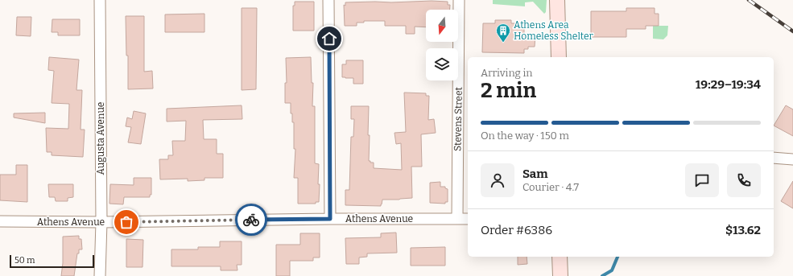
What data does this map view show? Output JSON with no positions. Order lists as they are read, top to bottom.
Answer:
{
  "streets": {
    "street": ["Stevens Street", "Augusta Avenue", "Athens Avenue"]
  },
  "crossings": [
    ["Stevens Street", "Athens Avenue"],
    ["Augusta Avenue", "Athens Avenue"]
  ],
  "places": {
    "building": ["Athens Area Homeless Shelter"]
  },
  "scale_bar": "50 m",
  "north": "bottom",
  "page": {
    "heading": ["2 min", "Arriving in", "19:29–19:34"],
    "panel": [
      "Sam",
      "Courier · 4.7",
      "Order #6386",
      "$13.62"
    ],
    "bar": "On the way · 150 m",
    "scale": "50 m"
  }
}
